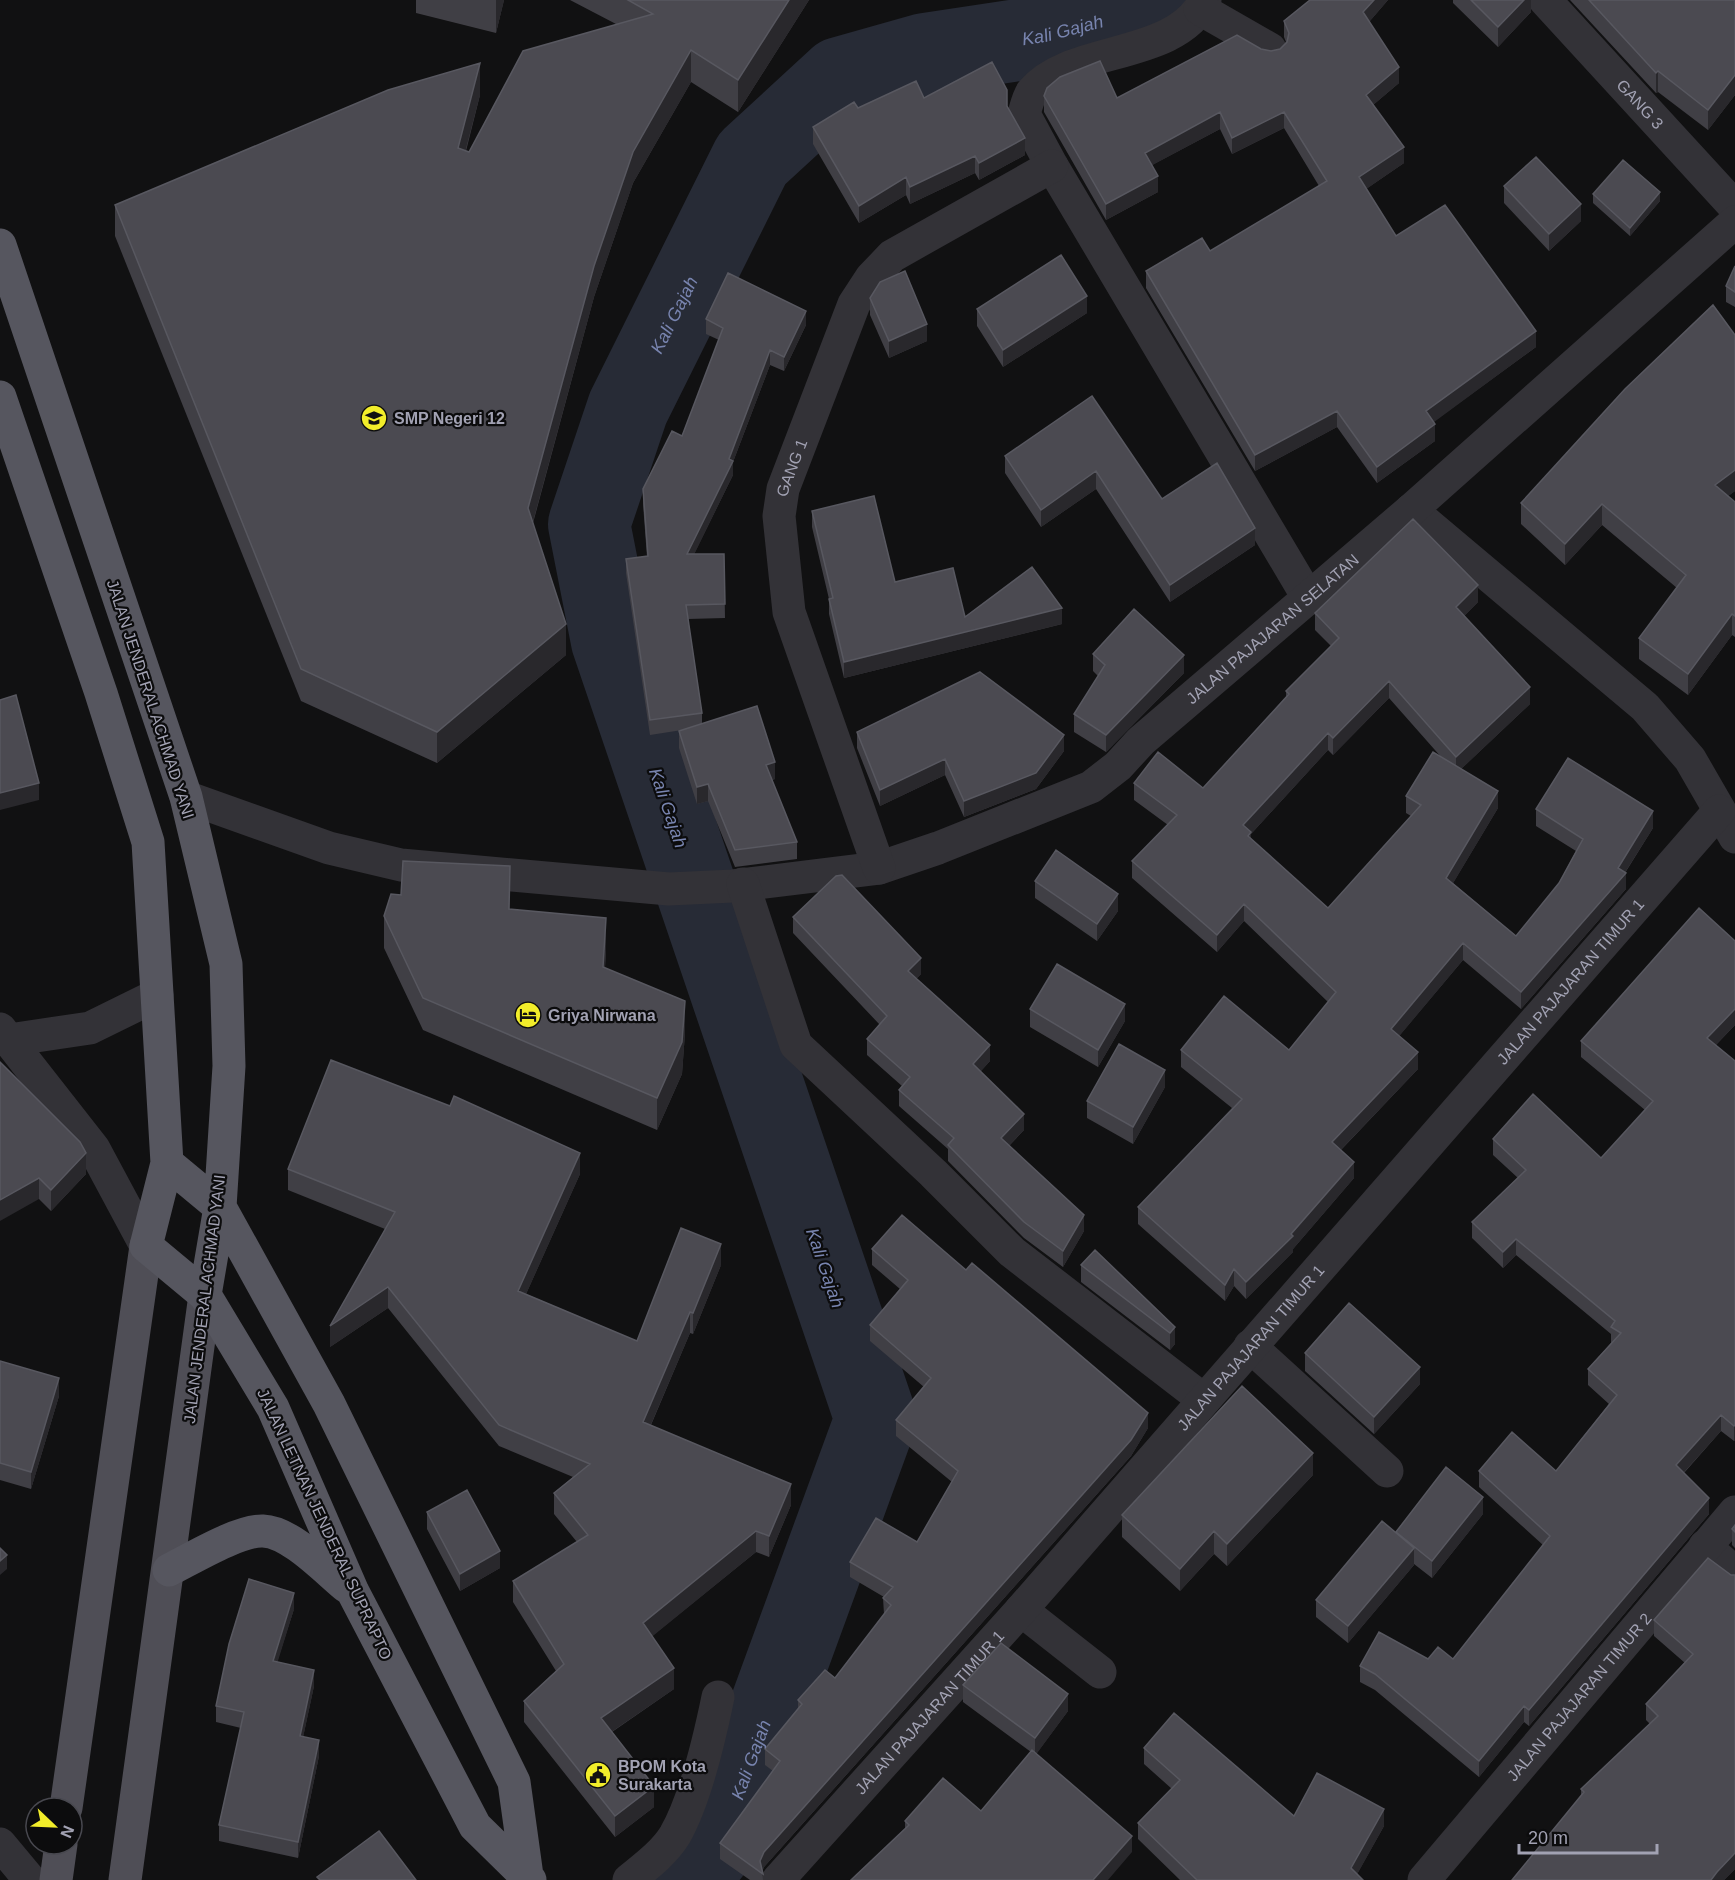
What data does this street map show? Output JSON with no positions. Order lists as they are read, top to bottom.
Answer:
{
  "streets": {
    "highway": ["JALAN JENDERAL ACHMAD YANI", "JALAN LETNAN JENDERAL SUPRAPTO"],
    "street": [
      "GANG 3",
      "GANG 1",
      "JALAN PAJAJARAN SELATAN",
      "JALAN PAJAJARAN TIMUR 1",
      "JALAN PAJAJARAN TIMUR 2"
    ]
  },
  "crossings": [
    ["GANG 1", "JALAN PAJAJARAN SELATAN"],
    ["JALAN PAJAJARAN SELATAN", "JALAN JENDERAL ACHMAD YANI"],
    ["JALAN JENDERAL ACHMAD YANI", "JALAN LETNAN JENDERAL SUPRAPTO"]
  ],
  "water": ["Kali Gajah"],
  "places": {
    "school or university": ["SMP Negeri 12"],
    "hotel": ["Griya Nirwana"],
    "public building": ["BPOM Kota Surakarta"]
  },
  "scale_bar": "20 m",
  "north": "bottom right"
}
